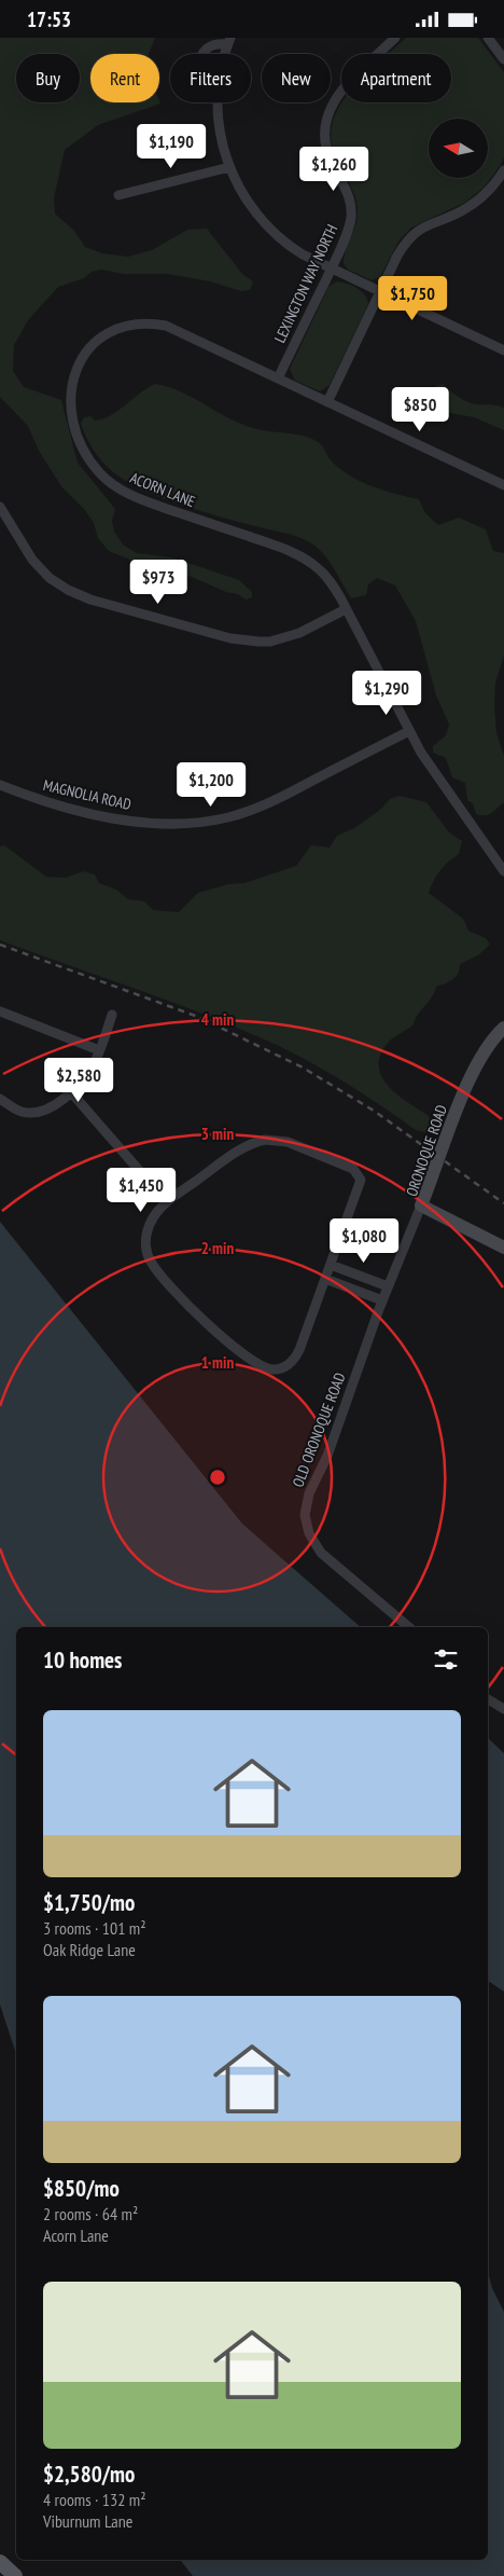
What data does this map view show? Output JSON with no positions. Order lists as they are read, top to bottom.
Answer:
{
  "streets": {
    "street": [
      "LEXINGTON WAY NORTH",
      "ACORN LANE",
      "MAGNOLIA ROAD",
      "ORONOQUE ROAD",
      "OLD ORONOQUE ROAD"
    ]
  },
  "crossings": [
    ["LEXINGTON WAY NORTH", "ACORN LANE"],
    ["ACORN LANE", "MAGNOLIA ROAD"],
    ["ORONOQUE ROAD", "OLD ORONOQUE ROAD"]
  ],
  "north": "left",
  "page": {
    "status": "17:53",
    "chip": [
      "Buy",
      "Rent",
      "Filters",
      "New",
      "Apartment"
    ],
    "price": [
      "$1,190",
      "$1,260",
      "$1,750",
      "$850",
      "$973",
      "$1,290",
      "$1,200",
      "$2,580",
      "$1,450",
      "$1,080"
    ],
    "heading": "10 homes",
    "list": [
      {
        "name": "$1,750/mo",
        "note": "3 rooms · 101 m² · Oak Ridge Lane"
      },
      {
        "name": "$850/mo",
        "note": "2 rooms · 64 m² · Acorn Lane"
      },
      {
        "name": "$2,580/mo",
        "note": "4 rooms · 132 m² · Viburnum Lane"
      }
    ]
  },
  "rings": [
    "4 min",
    "3 min",
    "2 min",
    "1 min"
  ]
}
